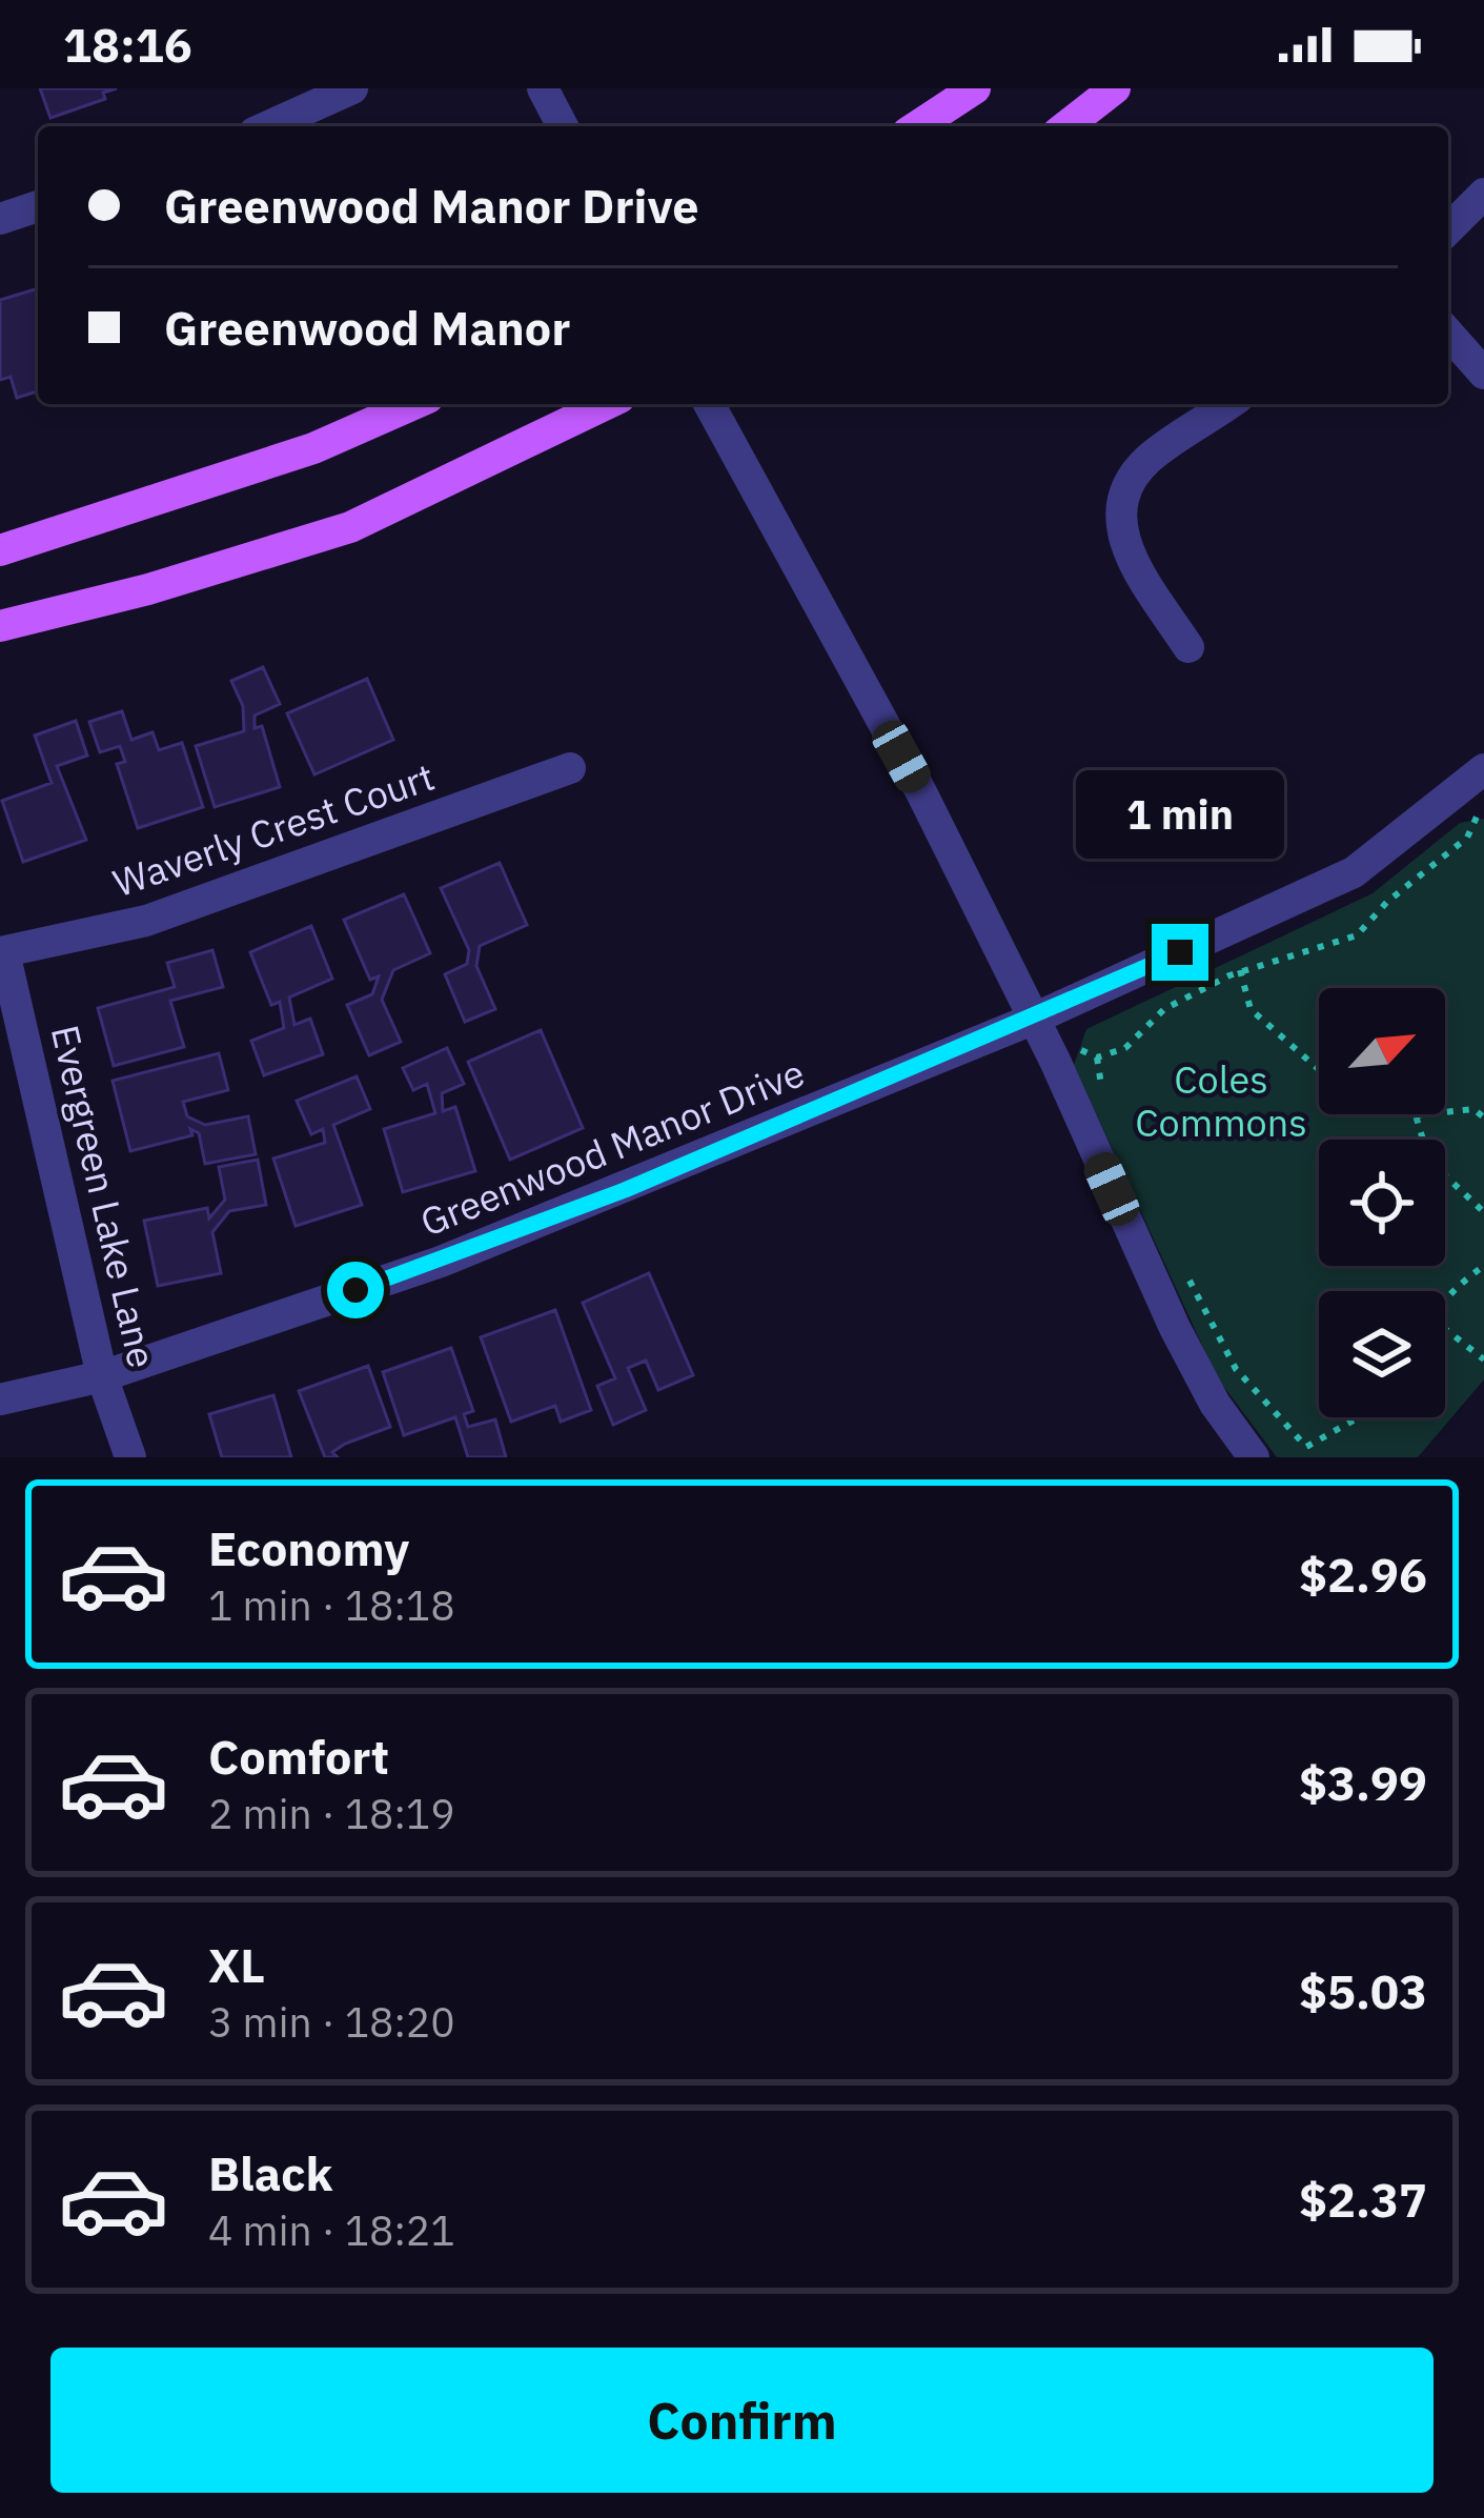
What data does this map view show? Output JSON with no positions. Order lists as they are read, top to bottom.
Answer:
{
  "streets": {
    "street": ["Waverly Crest Court", "Greenwood Manor Drive", "Evergreen Lake Lane"]
  },
  "crossings": [
    ["Waverly Crest Court", "Evergreen Lake Lane"],
    ["Greenwood Manor Drive", "Evergreen Lake Lane"]
  ],
  "parks": ["Coles Commons"],
  "north": "top right",
  "page": {
    "status": "18:16",
    "banner": ["Greenwood Manor Drive", "Greenwood Manor"],
    "bubble": "1 min",
    "list": [
      {
        "name": "Economy",
        "note": "1 min · 18:18",
        "value": "$2.96"
      },
      {
        "name": "Comfort",
        "note": "2 min · 18:19",
        "value": "$3.99"
      },
      {
        "name": "XL",
        "note": "3 min · 18:20",
        "value": "$5.03"
      },
      {
        "name": "Black",
        "note": "4 min · 18:21",
        "value": "$2.37"
      }
    ],
    "buttons": "Confirm"
  }
}
